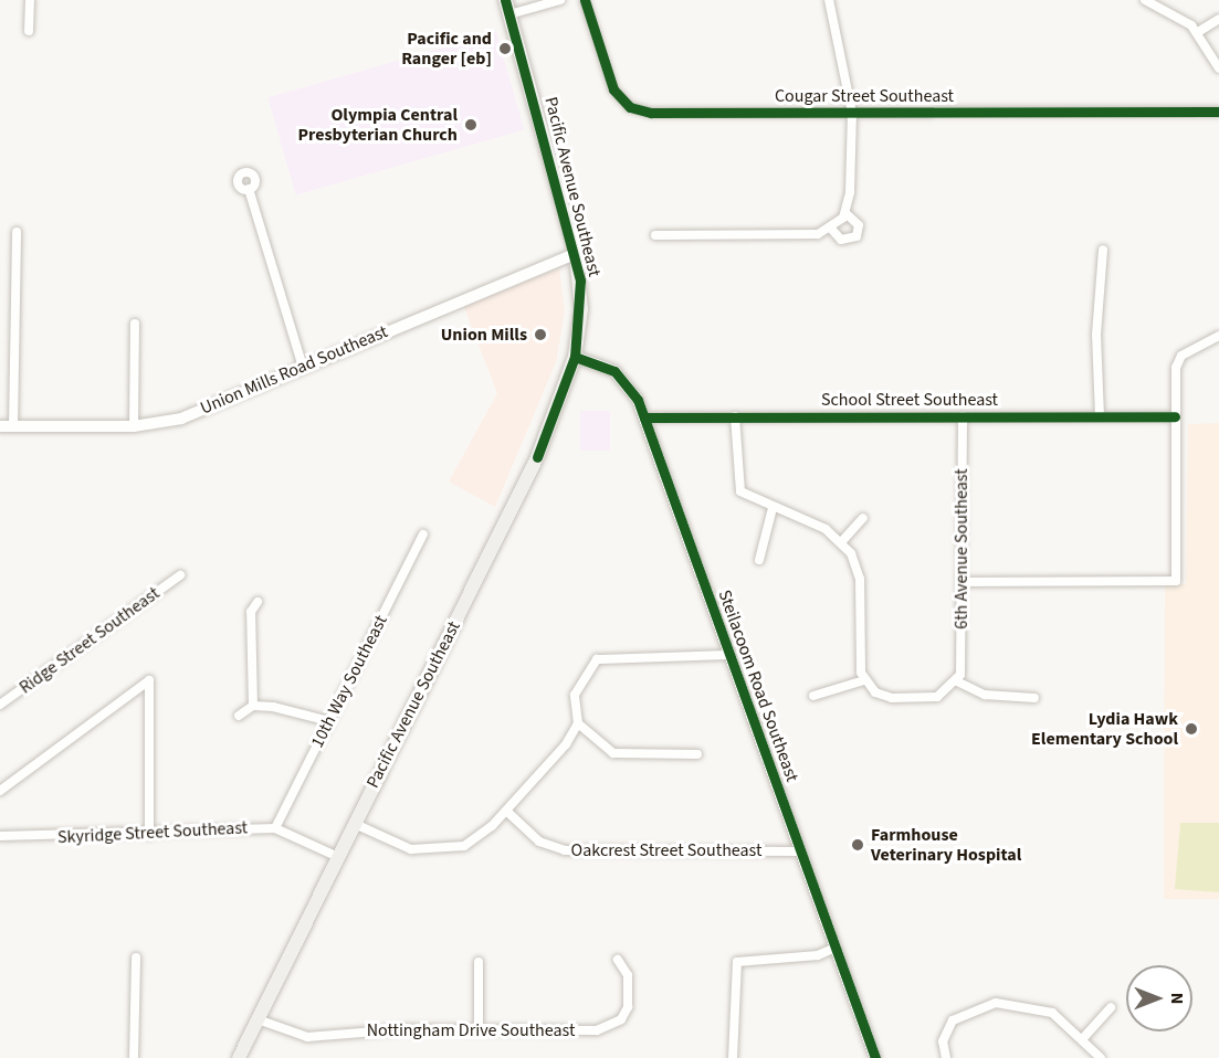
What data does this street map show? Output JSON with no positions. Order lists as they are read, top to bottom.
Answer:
{
  "streets": {
    "main road": ["Pacific Avenue Southeast"],
    "street": [
      "Cougar Street Southeast",
      "Union Mills Road Southeast",
      "School Street Southeast",
      "6th Avenue Southeast",
      "Ridge Street Southeast",
      "10th Way Southeast",
      "Steilacoom Road Southeast",
      "Skyridge Street Southeast",
      "Oakcrest Street Southeast",
      "Nottingham Drive Southeast"
    ]
  },
  "crossings": [
    ["Pacific Avenue Southeast", "Union Mills Road Southeast"],
    ["Pacific Avenue Southeast", "Steilacoom Road Southeast"],
    ["Pacific Avenue Southeast", "Skyridge Street Southeast"],
    ["Pacific Avenue Southeast", "Nottingham Drive Southeast"],
    ["School Street Southeast", "6th Avenue Southeast"],
    ["School Street Southeast", "Steilacoom Road Southeast"],
    ["10th Way Southeast", "Skyridge Street Southeast"],
    ["Steilacoom Road Southeast", "Oakcrest Street Southeast"]
  ],
  "places": [
    "Pacific and Ranger [eb]",
    "Olympia Central Presbyterian Church",
    "Union Mills",
    "Lydia Hawk Elementary School",
    "Farmhouse Veterinary Hospital"
  ],
  "north": "right"
}
